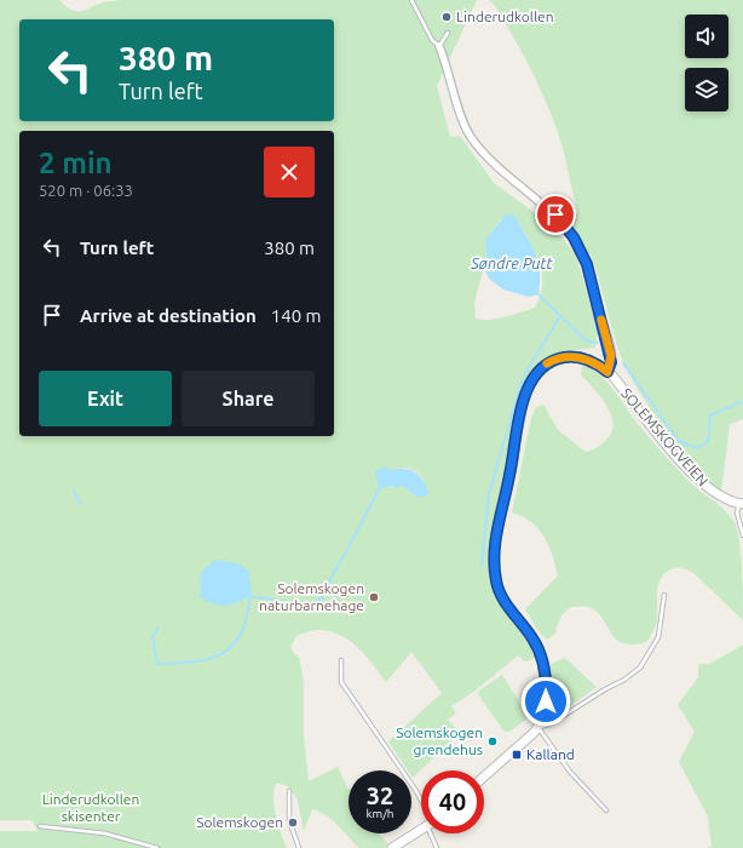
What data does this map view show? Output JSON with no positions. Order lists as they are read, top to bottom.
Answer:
{
  "streets": {
    "street": ["SOLEMSKOGVEIEN"]
  },
  "water": ["Søndre Putt"],
  "parks": ["Linderudkollen skisenter"],
  "places": {
    "other": [
      "Linderudkollen",
      "Solemskogen naturbarnehage",
      "Solemskogen grendehus",
      "Solemskogen"
    ],
    "transit": ["Kalland"]
  },
  "page": {
    "turn": ["380 m", "Turn left"],
    "heading": ["2 min", "520 m · 06:33"],
    "list": [
      {
        "name": "Turn left",
        "value": "380 m"
      },
      {
        "name": "Arrive at destination",
        "value": "140 m"
      }
    ],
    "buttons": ["Exit", "Share"],
    "speed": "32 km/h",
    "limit": "40"
  }
}
